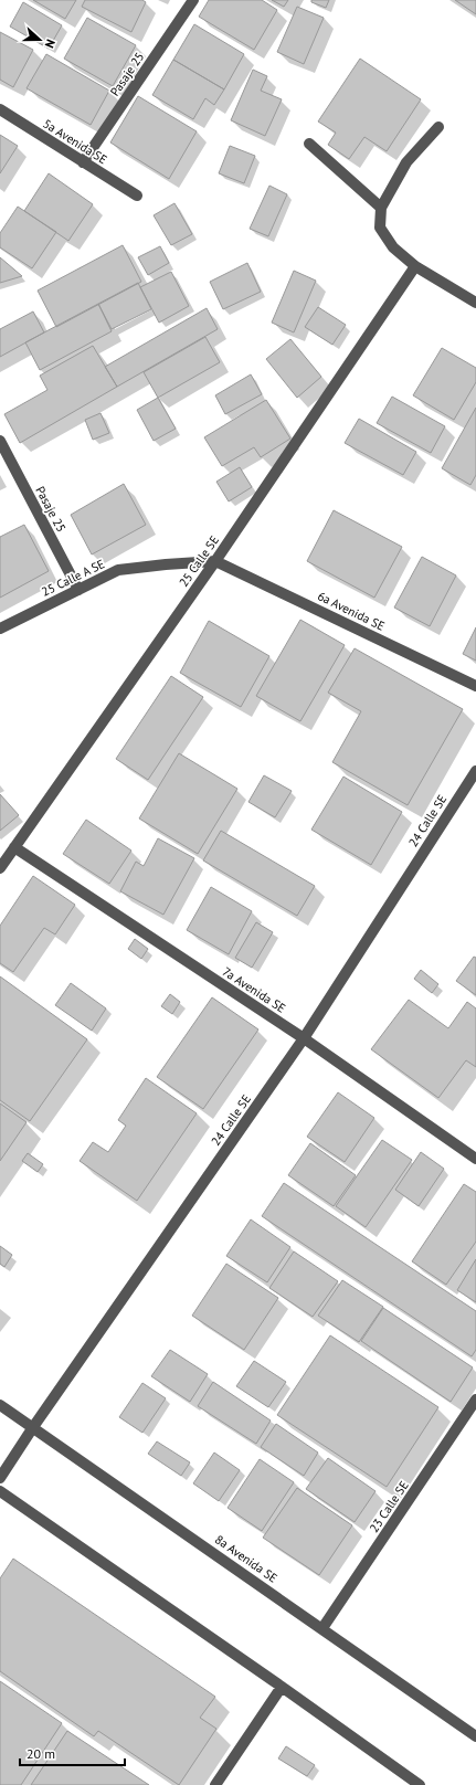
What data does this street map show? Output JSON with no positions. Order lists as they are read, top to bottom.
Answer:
{
  "streets": {
    "street": [
      "Pasaje 25",
      "5a Avenida SE",
      "25 Calle SE",
      "25 Calle A SE",
      "6a Avenida SE",
      "24 Calle SE",
      "7a Avenida SE",
      "23 Calle SE",
      "8a Avenida SE"
    ]
  },
  "crossings": [
    ["Pasaje 25", "5a Avenida SE"],
    ["Pasaje 25", "25 Calle A SE"],
    ["25 Calle SE", "25 Calle A SE"],
    ["25 Calle SE", "6a Avenida SE"],
    ["25 Calle SE", "7a Avenida SE"],
    ["25 Calle A SE", "6a Avenida SE"],
    ["24 Calle SE", "7a Avenida SE"],
    ["24 Calle SE", "8a Avenida SE"],
    ["23 Calle SE", "8a Avenida SE"]
  ],
  "scale_bar": "20 m",
  "north": "right"
}
